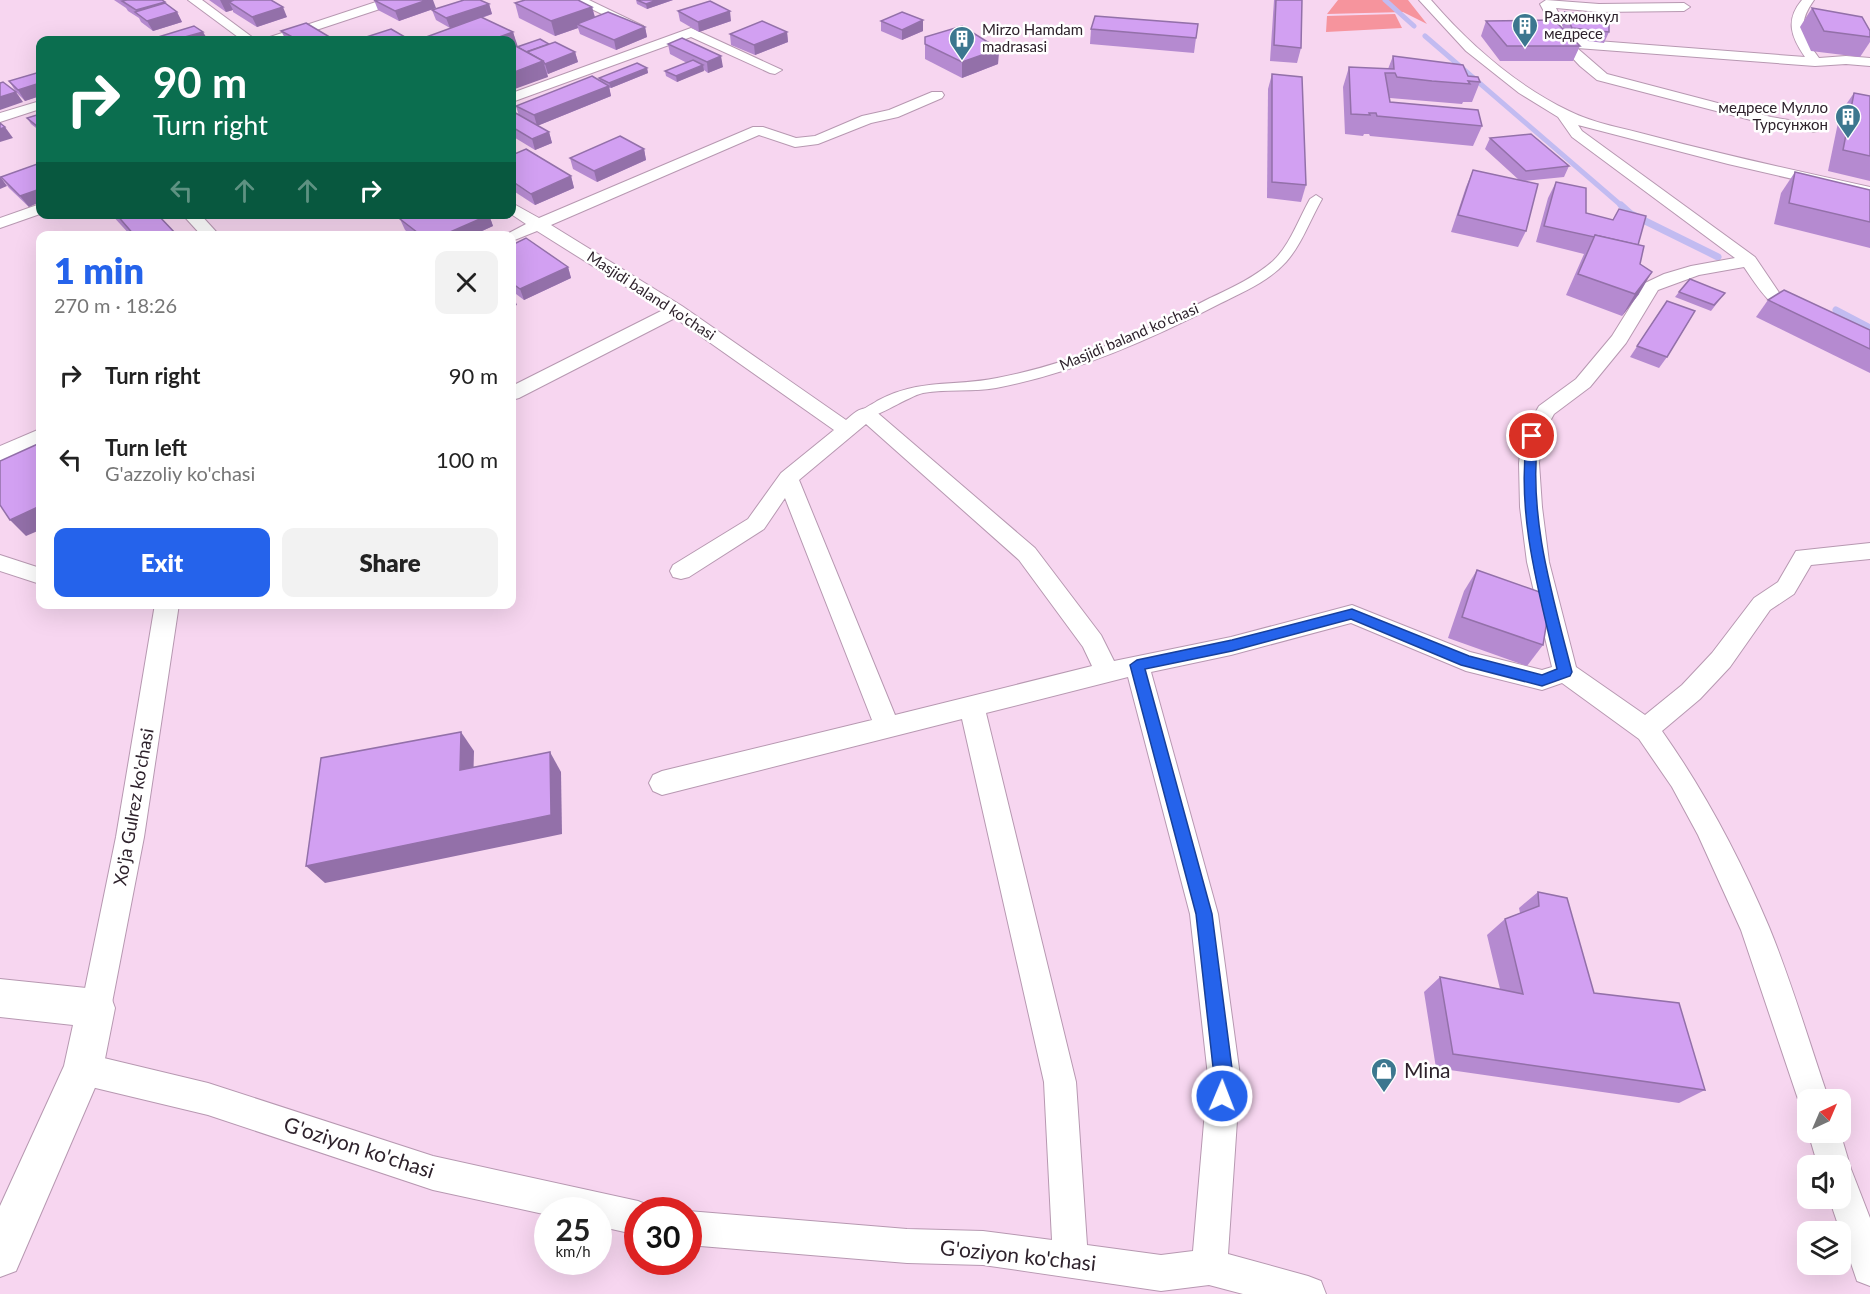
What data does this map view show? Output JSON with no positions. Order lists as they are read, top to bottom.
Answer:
{
  "streets": {
    "street": ["Masjidi baland ko'chasi", "Xo'ja Gulrez ko'chasi", "G'oziyon ko'chasi"]
  },
  "places": {
    "building": ["Рахмонкул медресе", "Mirzo Hamdam madrasasi", "медресе Мулло Турсунжон"],
    "shop": ["Mina"]
  },
  "north": "top right",
  "page": {
    "turn": ["90 m", "Turn right"],
    "heading": ["1 min", "270 m · 18:26"],
    "list": [
      {
        "name": "Turn right",
        "value": "90 m"
      },
      {
        "name": "Turn left",
        "note": "G'azzoliy ko'chasi",
        "value": "100 m"
      }
    ],
    "buttons": ["Exit", "Share"],
    "speed": "25 km/h",
    "limit": "30"
  }
}
